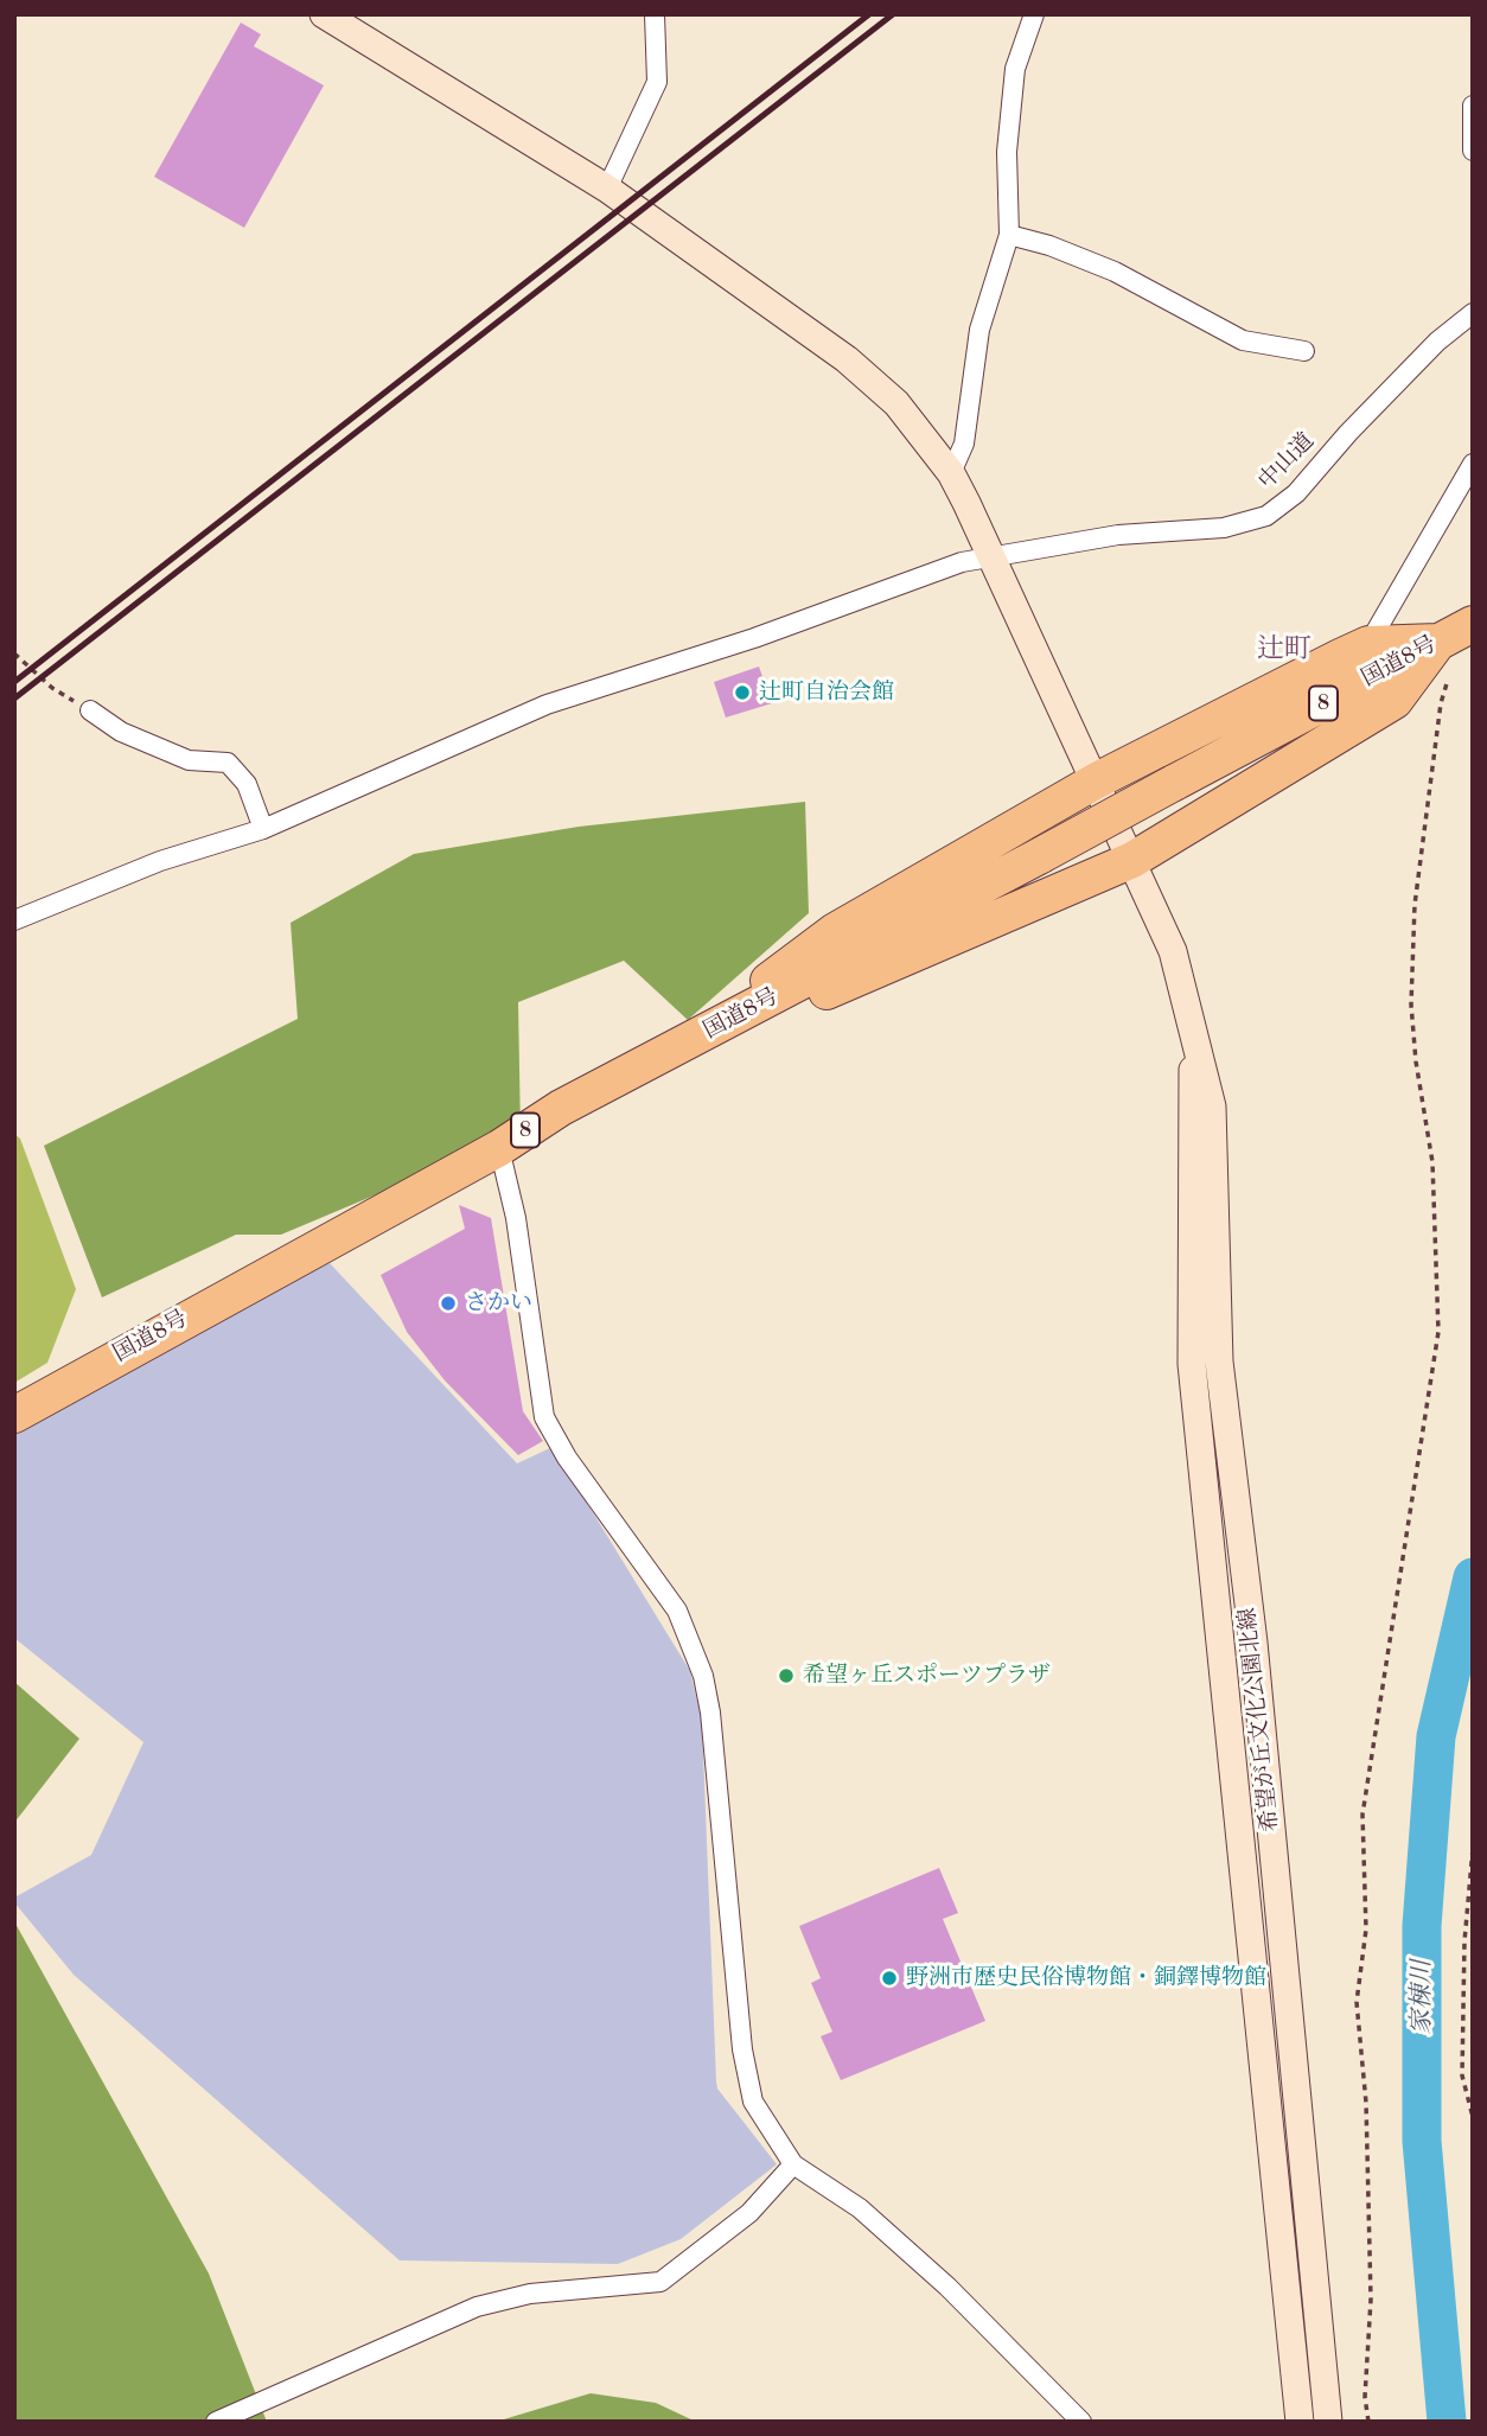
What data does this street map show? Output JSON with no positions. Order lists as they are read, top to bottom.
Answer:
{
  "streets": {
    "highway": ["国道8号", "8"],
    "main road": ["希望が丘文化公園北線"],
    "street": ["中山道"]
  },
  "crossings": [
    ["中山道", "希望が丘文化公園北線"]
  ],
  "districts": ["辻町"],
  "water": ["家棟川"],
  "places": [
    "辻町自治会館",
    "さかい",
    "希望ヶ丘スポーツプラザ",
    "野洲市歴史民俗博物館・銅鐸博物館"
  ]
}
